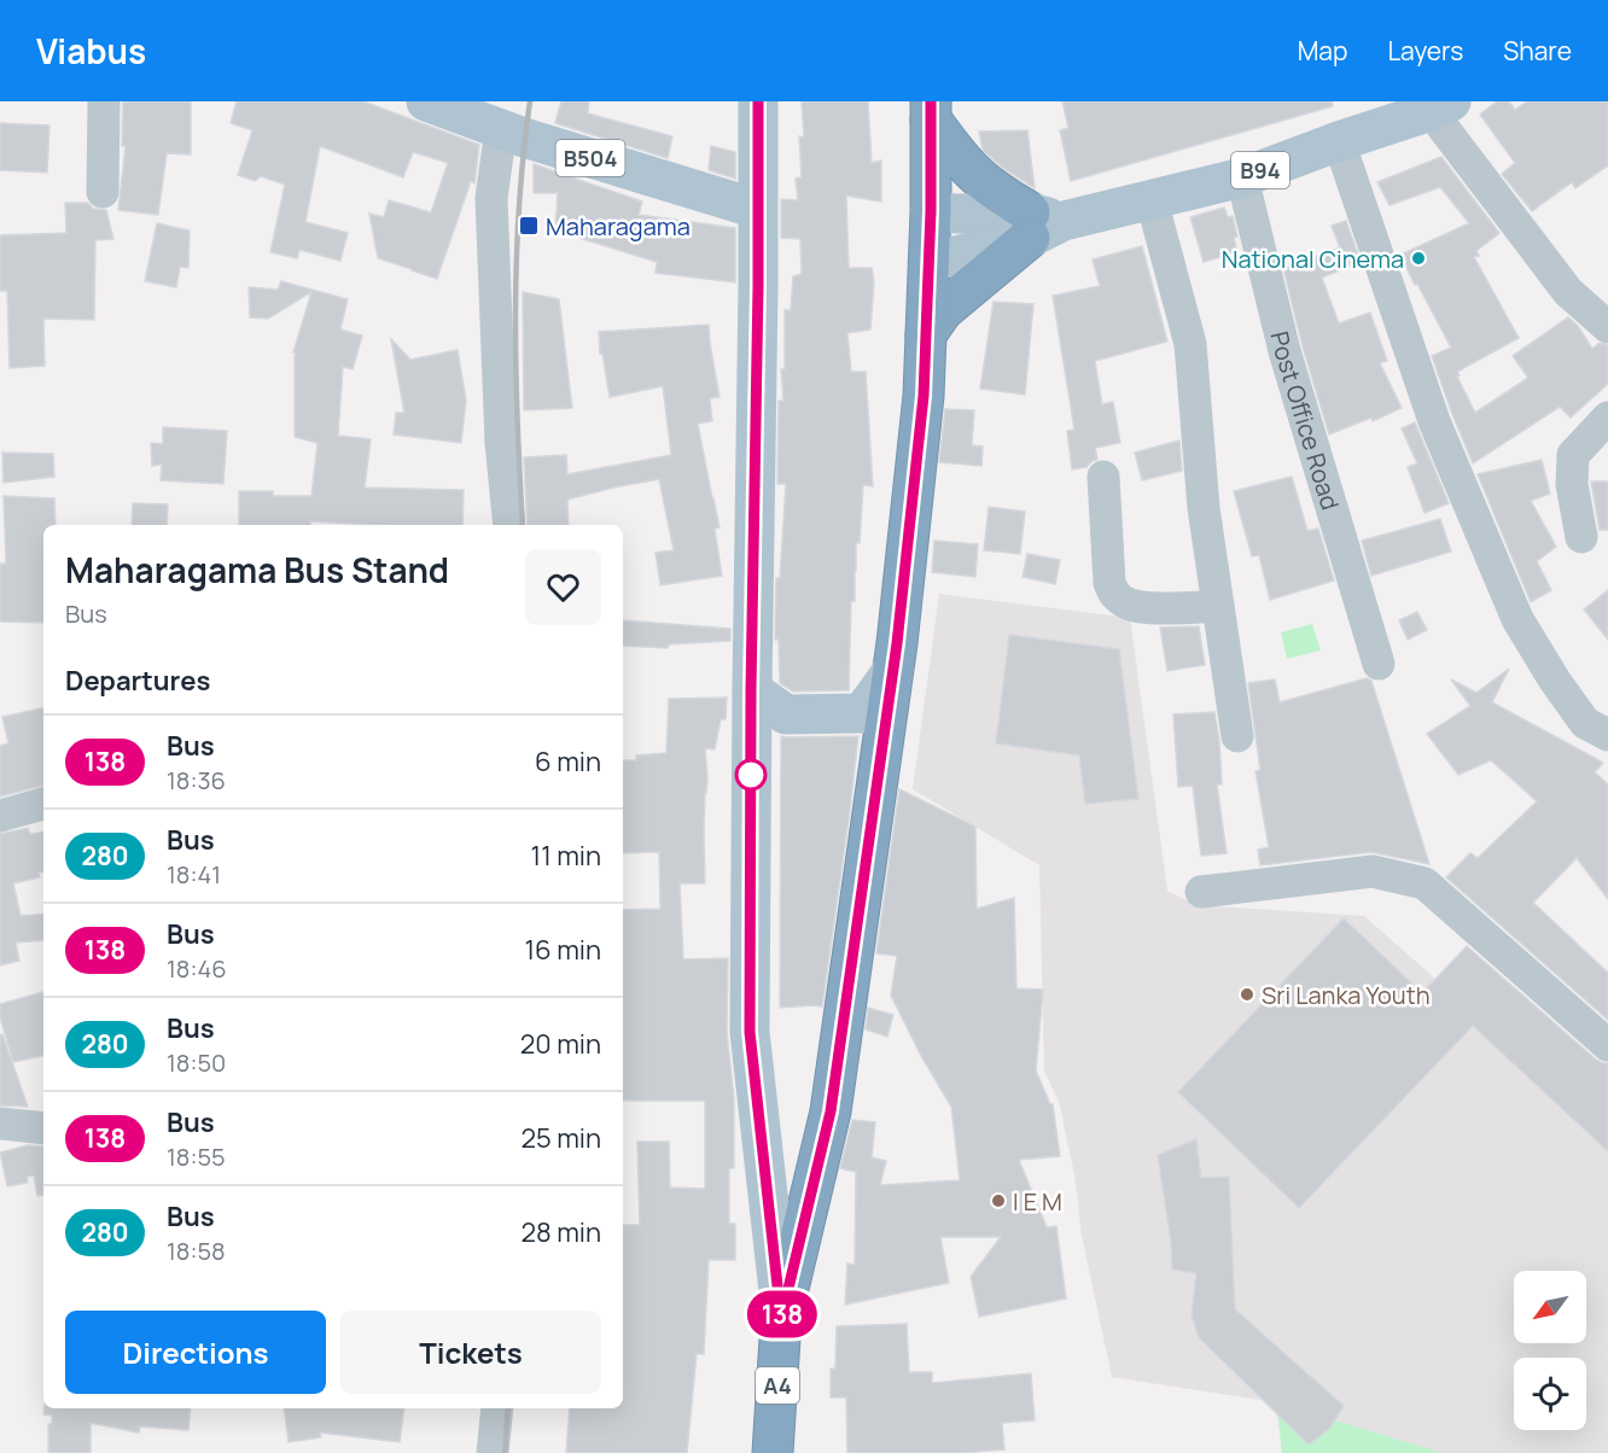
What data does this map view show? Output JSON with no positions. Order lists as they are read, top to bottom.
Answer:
{
  "streets": {
    "highway": ["A4"],
    "main road": ["B504", "B94"],
    "street": ["Post Office Road"]
  },
  "crossings": [
    ["B94", "Post Office Road"],
    ["B94", "A4"]
  ],
  "places": {
    "transit": ["Maharagama"],
    "other": ["National Cinema", "Sri Lanka Youth", "I E M"]
  },
  "lines": ["bus line 138"],
  "north": "bottom left",
  "page": {
    "header": "Viabus",
    "nav": ["Map", "Layers", "Share"],
    "on_map": "138",
    "heading": [
      ["Maharagama Bus Stand", "Bus"],
      "Departures"
    ],
    "list": [
      {
        "mark": "138",
        "name": "Bus",
        "note": "18:36",
        "value": "6 min"
      },
      {
        "mark": "280",
        "name": "Bus",
        "note": "18:41",
        "value": "11 min"
      },
      {
        "mark": "138",
        "name": "Bus",
        "note": "18:46",
        "value": "16 min"
      },
      {
        "mark": "280",
        "name": "Bus",
        "note": "18:50",
        "value": "20 min"
      },
      {
        "mark": "138",
        "name": "Bus",
        "note": "18:55",
        "value": "25 min"
      },
      {
        "mark": "280",
        "name": "Bus",
        "note": "18:58",
        "value": "28 min"
      }
    ],
    "buttons": ["Directions", "Tickets"]
  }
}
